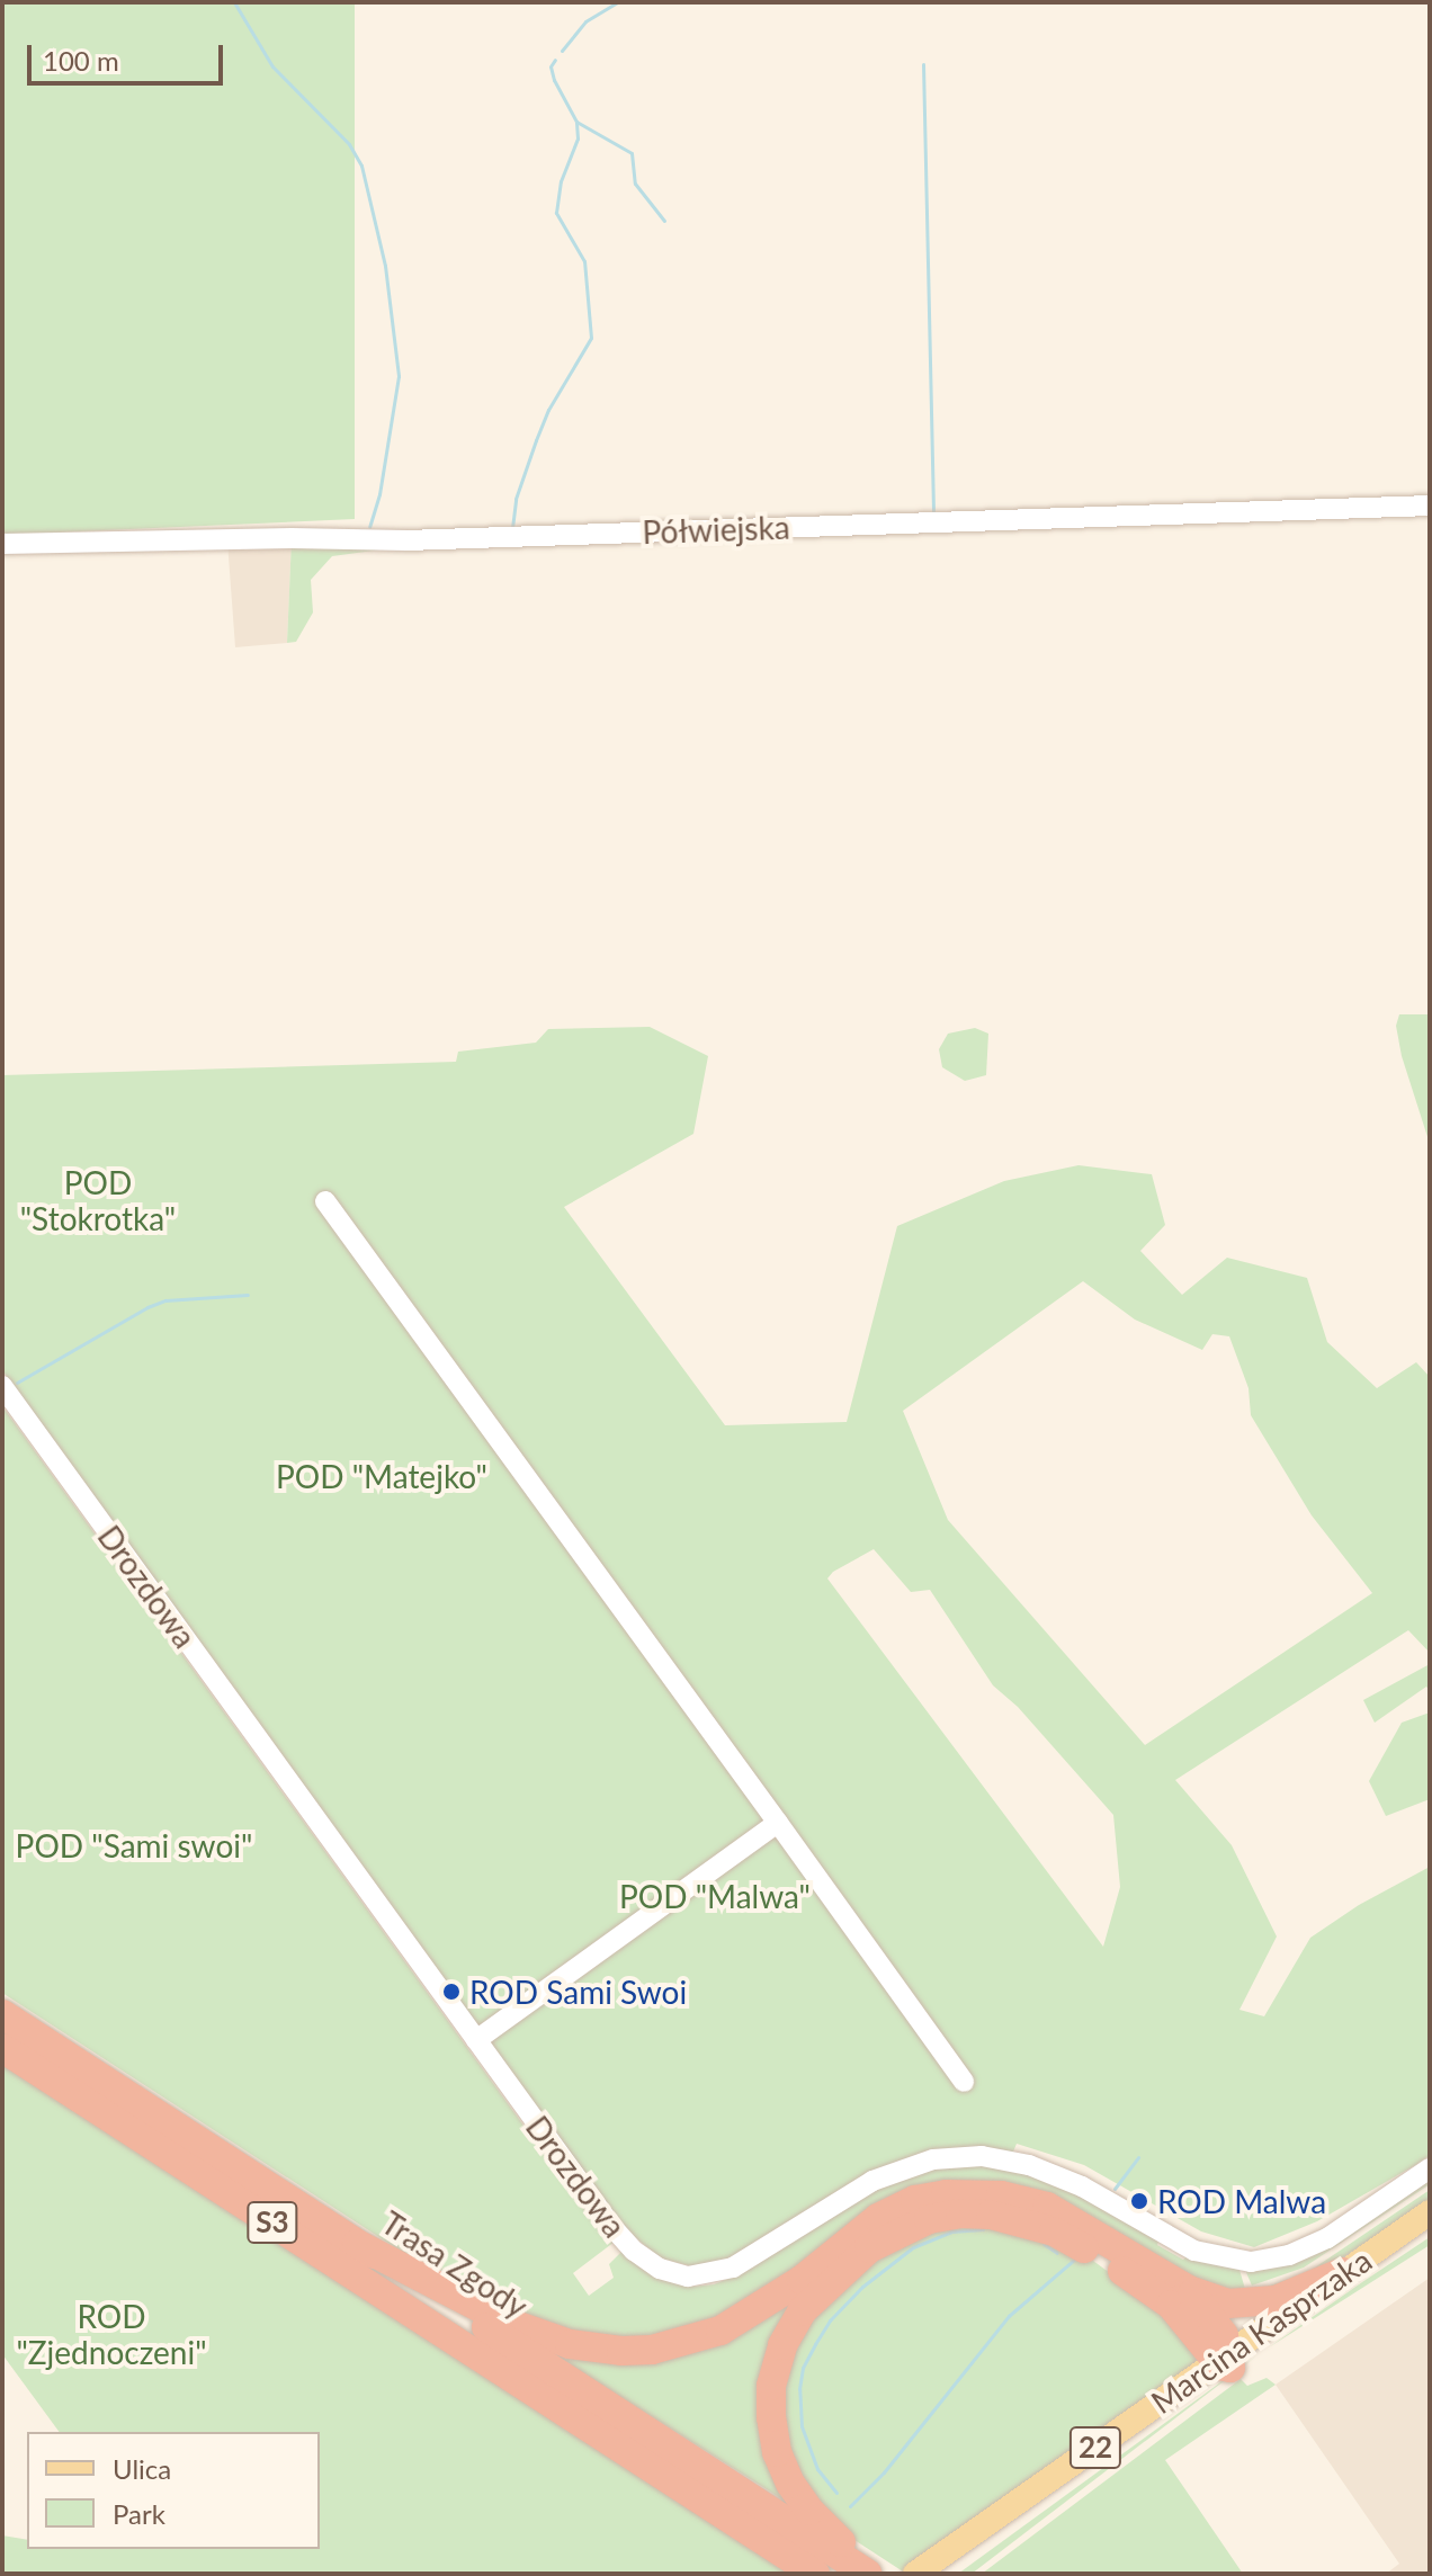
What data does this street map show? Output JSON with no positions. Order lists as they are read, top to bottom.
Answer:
{
  "streets": {
    "highway": ["S3", "Trasa Zgody"],
    "main road": ["Marcina Kasprzaka", "22"],
    "street": ["Półwiejska", "Drozdowa"]
  },
  "parks": [
    "POD \"Stokrotka\"",
    "POD \"Matejko\"",
    "POD \"Sami swoi\"",
    "POD \"Malwa\"",
    "ROD \"Zjednoczeni\""
  ],
  "places": ["ROD Sami Swoi", "ROD Malwa"],
  "legend": ["Ulica", "Park"],
  "scale_bar": "100 m"
}
